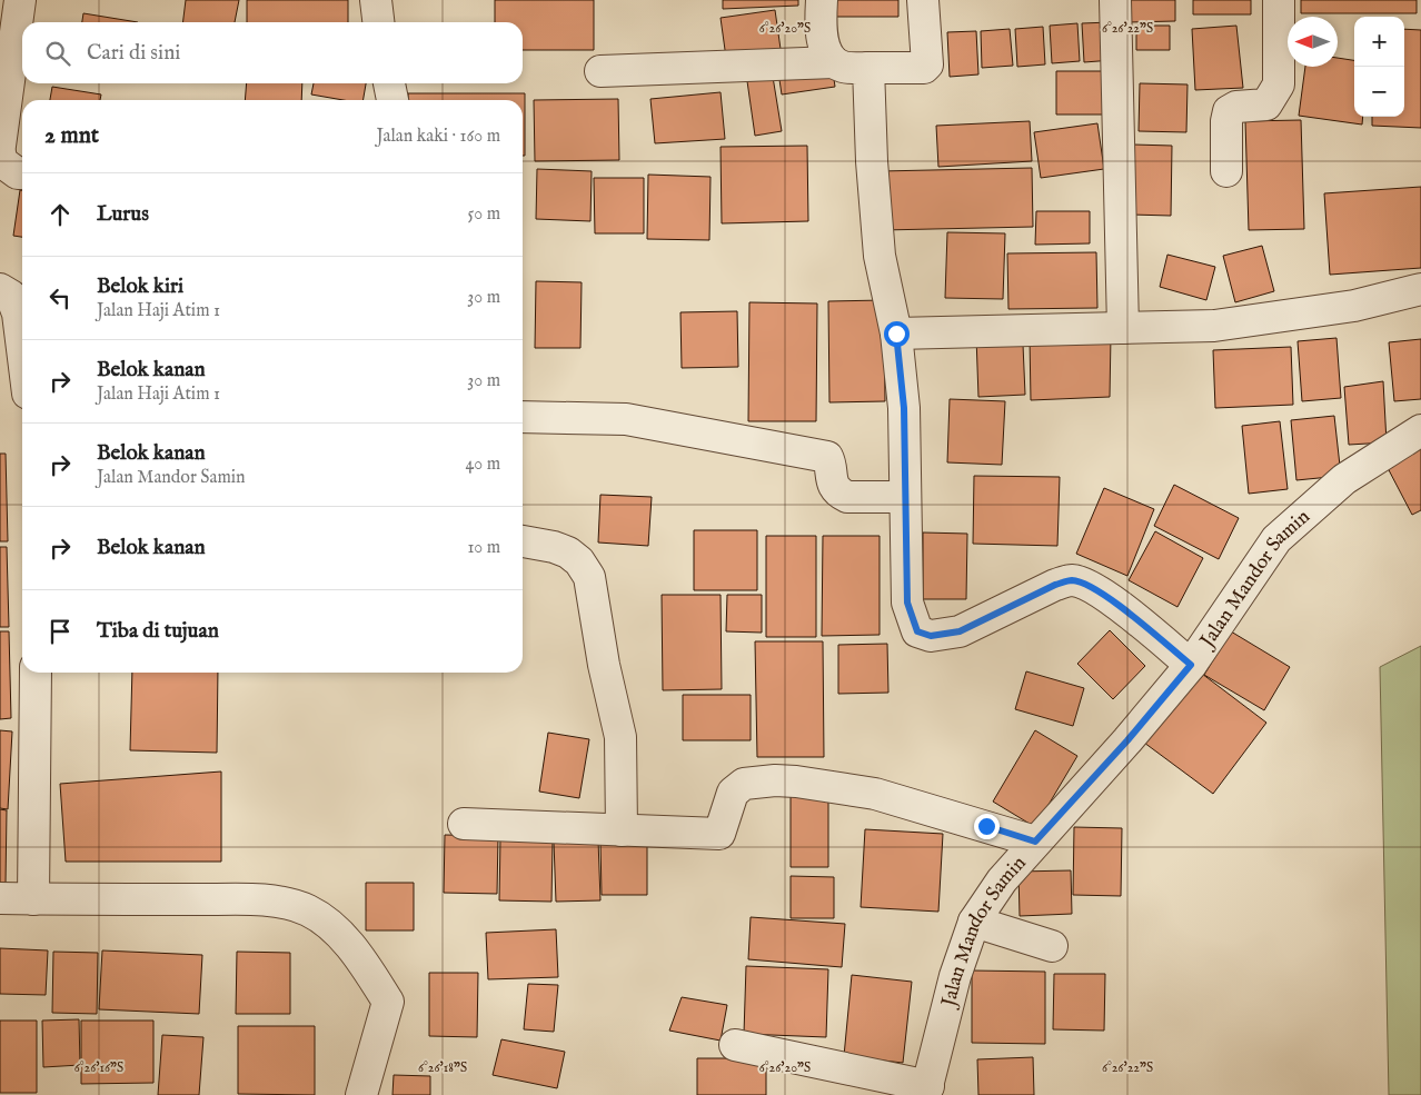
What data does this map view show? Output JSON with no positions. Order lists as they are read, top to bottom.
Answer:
{
  "streets": {
    "street": ["Jalan Mandor Samin"]
  },
  "north": "left",
  "page": {
    "map_buttons": ["+", "−"],
    "search": "Cari di sini",
    "heading": ["2 mnt", "Jalan kaki · 160 m"],
    "list": [
      ["Lurus", "50 m"],
      ["Belok kiri", "Jalan Haji Atim 1", "30 m"],
      ["Belok kanan", "Jalan Haji Atim 1", "30 m"],
      ["Belok kanan", "Jalan Mandor Samin", "40 m"],
      ["Belok kanan", "10 m"],
      "Tiba di tujuan"
    ]
  },
  "coordinates": [
    "6°26'20\"S",
    "6°26'22\"S",
    "6°26'16\"S",
    "6°26'18\"S"
  ]
}
